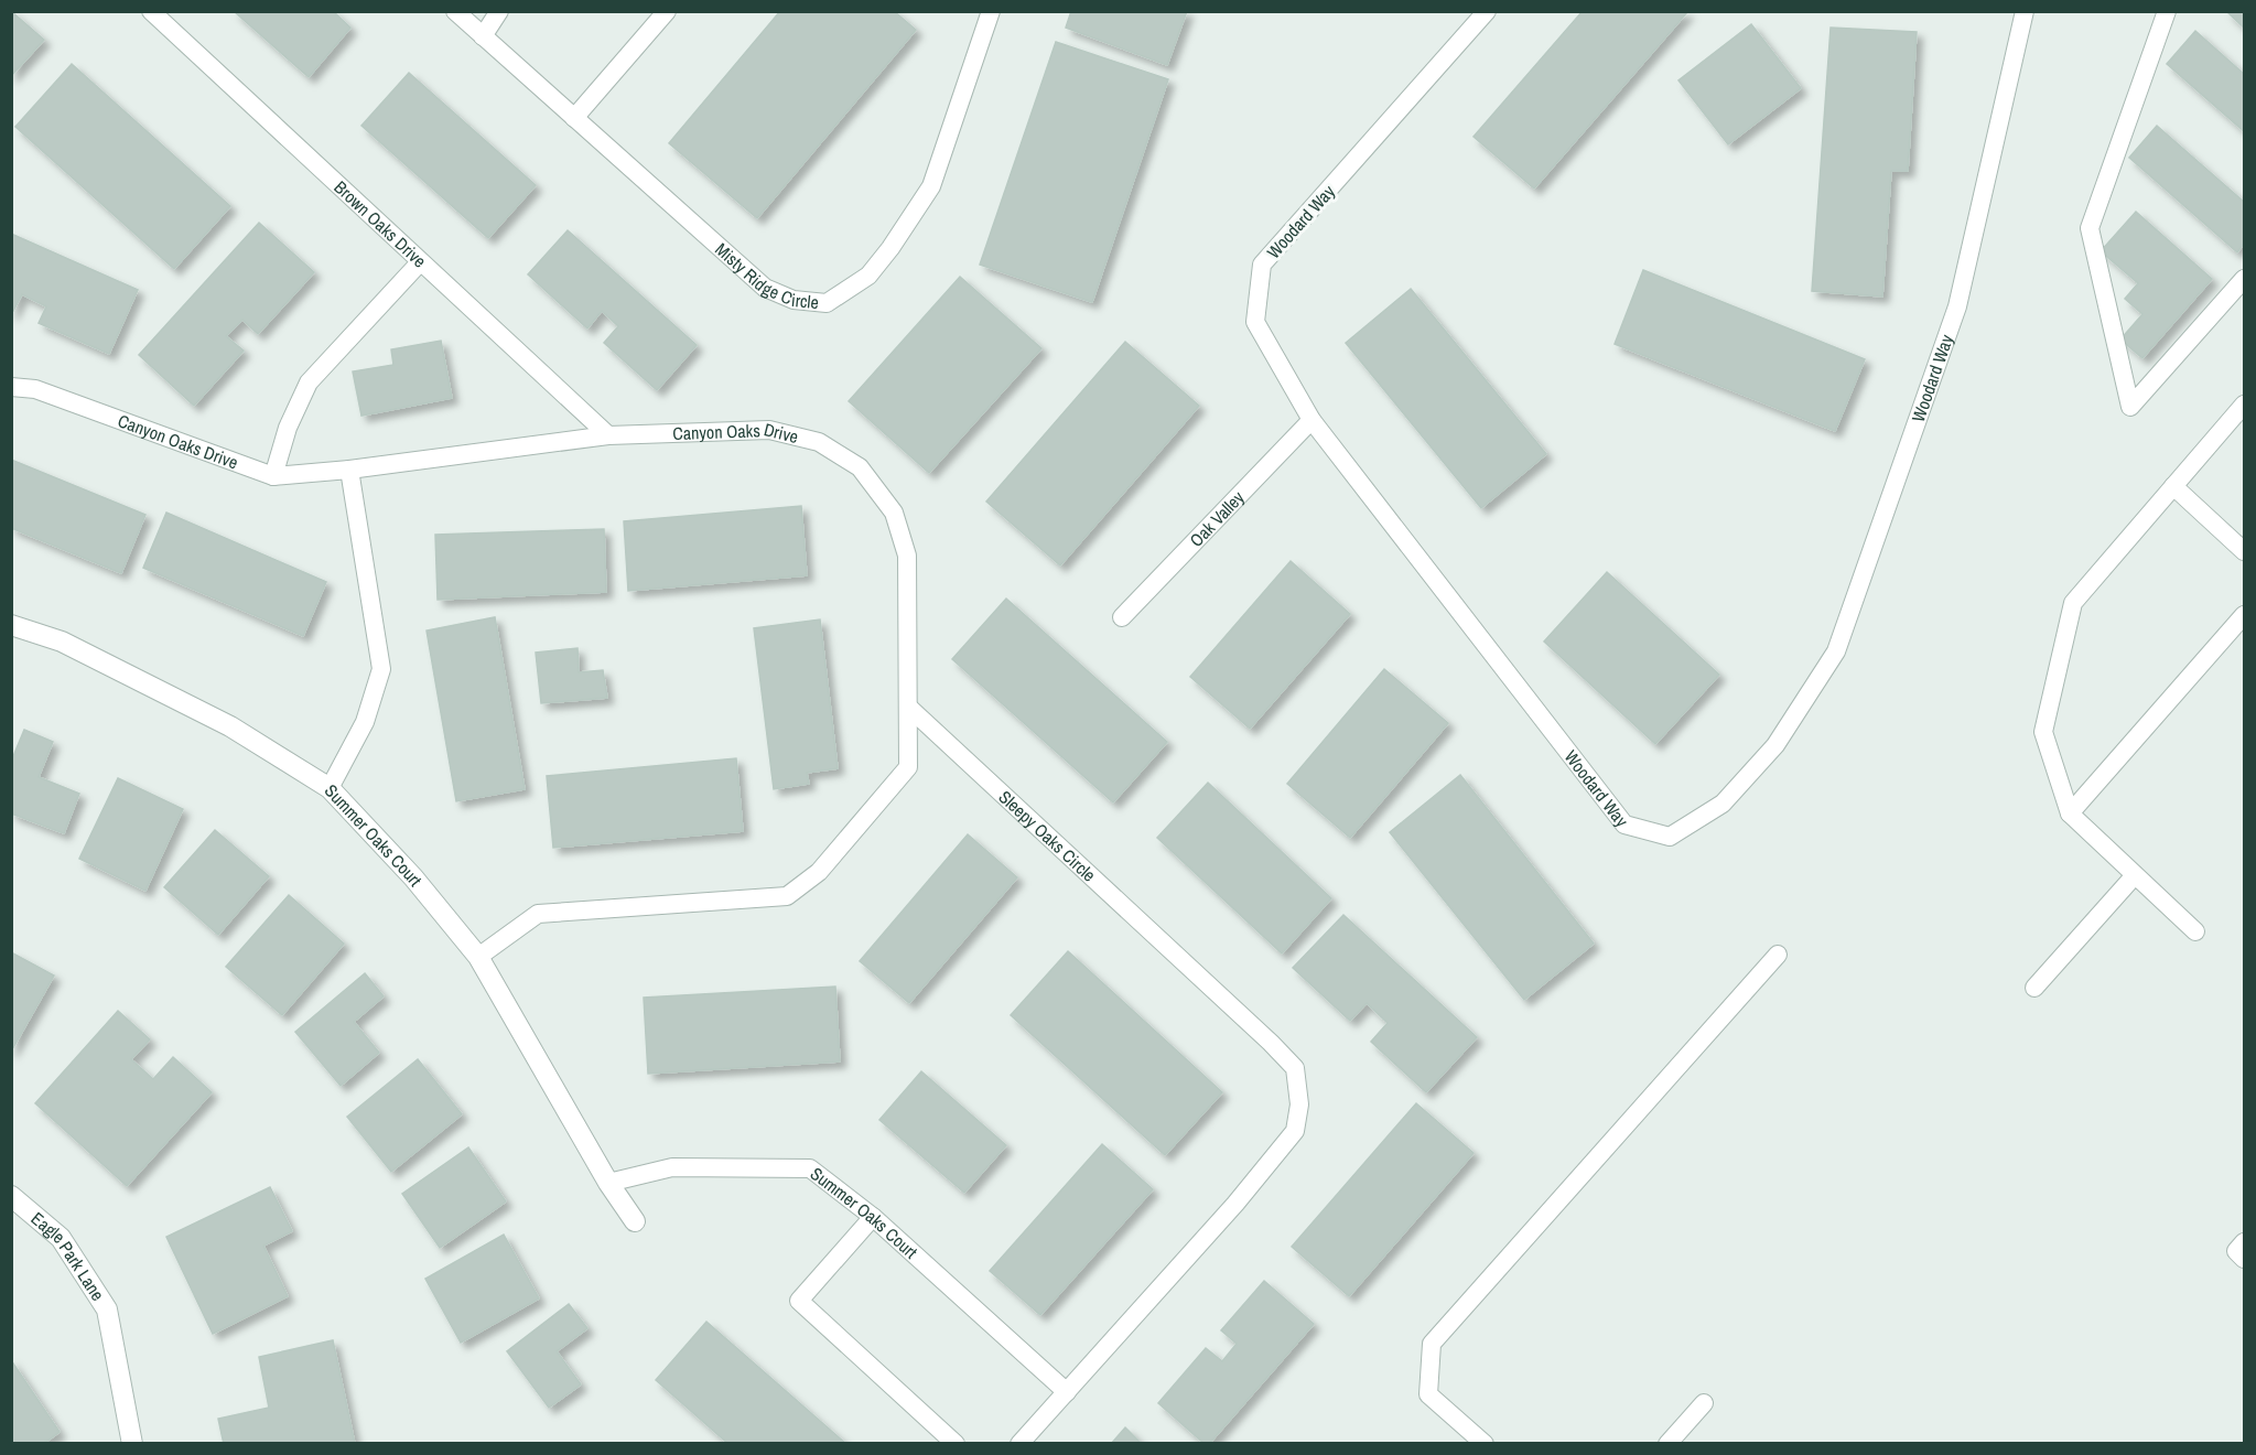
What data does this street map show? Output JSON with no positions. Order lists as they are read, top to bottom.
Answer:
{
  "streets": {
    "street": ["Summer Oaks Court", "Eagle Park Lane"],
    "lane": [
      "Woodard Way",
      "Brown Oaks Drive",
      "Misty Ridge Circle",
      "Canyon Oaks Drive",
      "Oak Valley",
      "Sleepy Oaks Circle"
    ]
  },
  "crossings": [
    ["Woodard Way", "Oak Valley"],
    ["Brown Oaks Drive", "Canyon Oaks Drive"],
    ["Canyon Oaks Drive", "Sleepy Oaks Circle"],
    ["Summer Oaks Court", "Sleepy Oaks Circle"]
  ]
}
